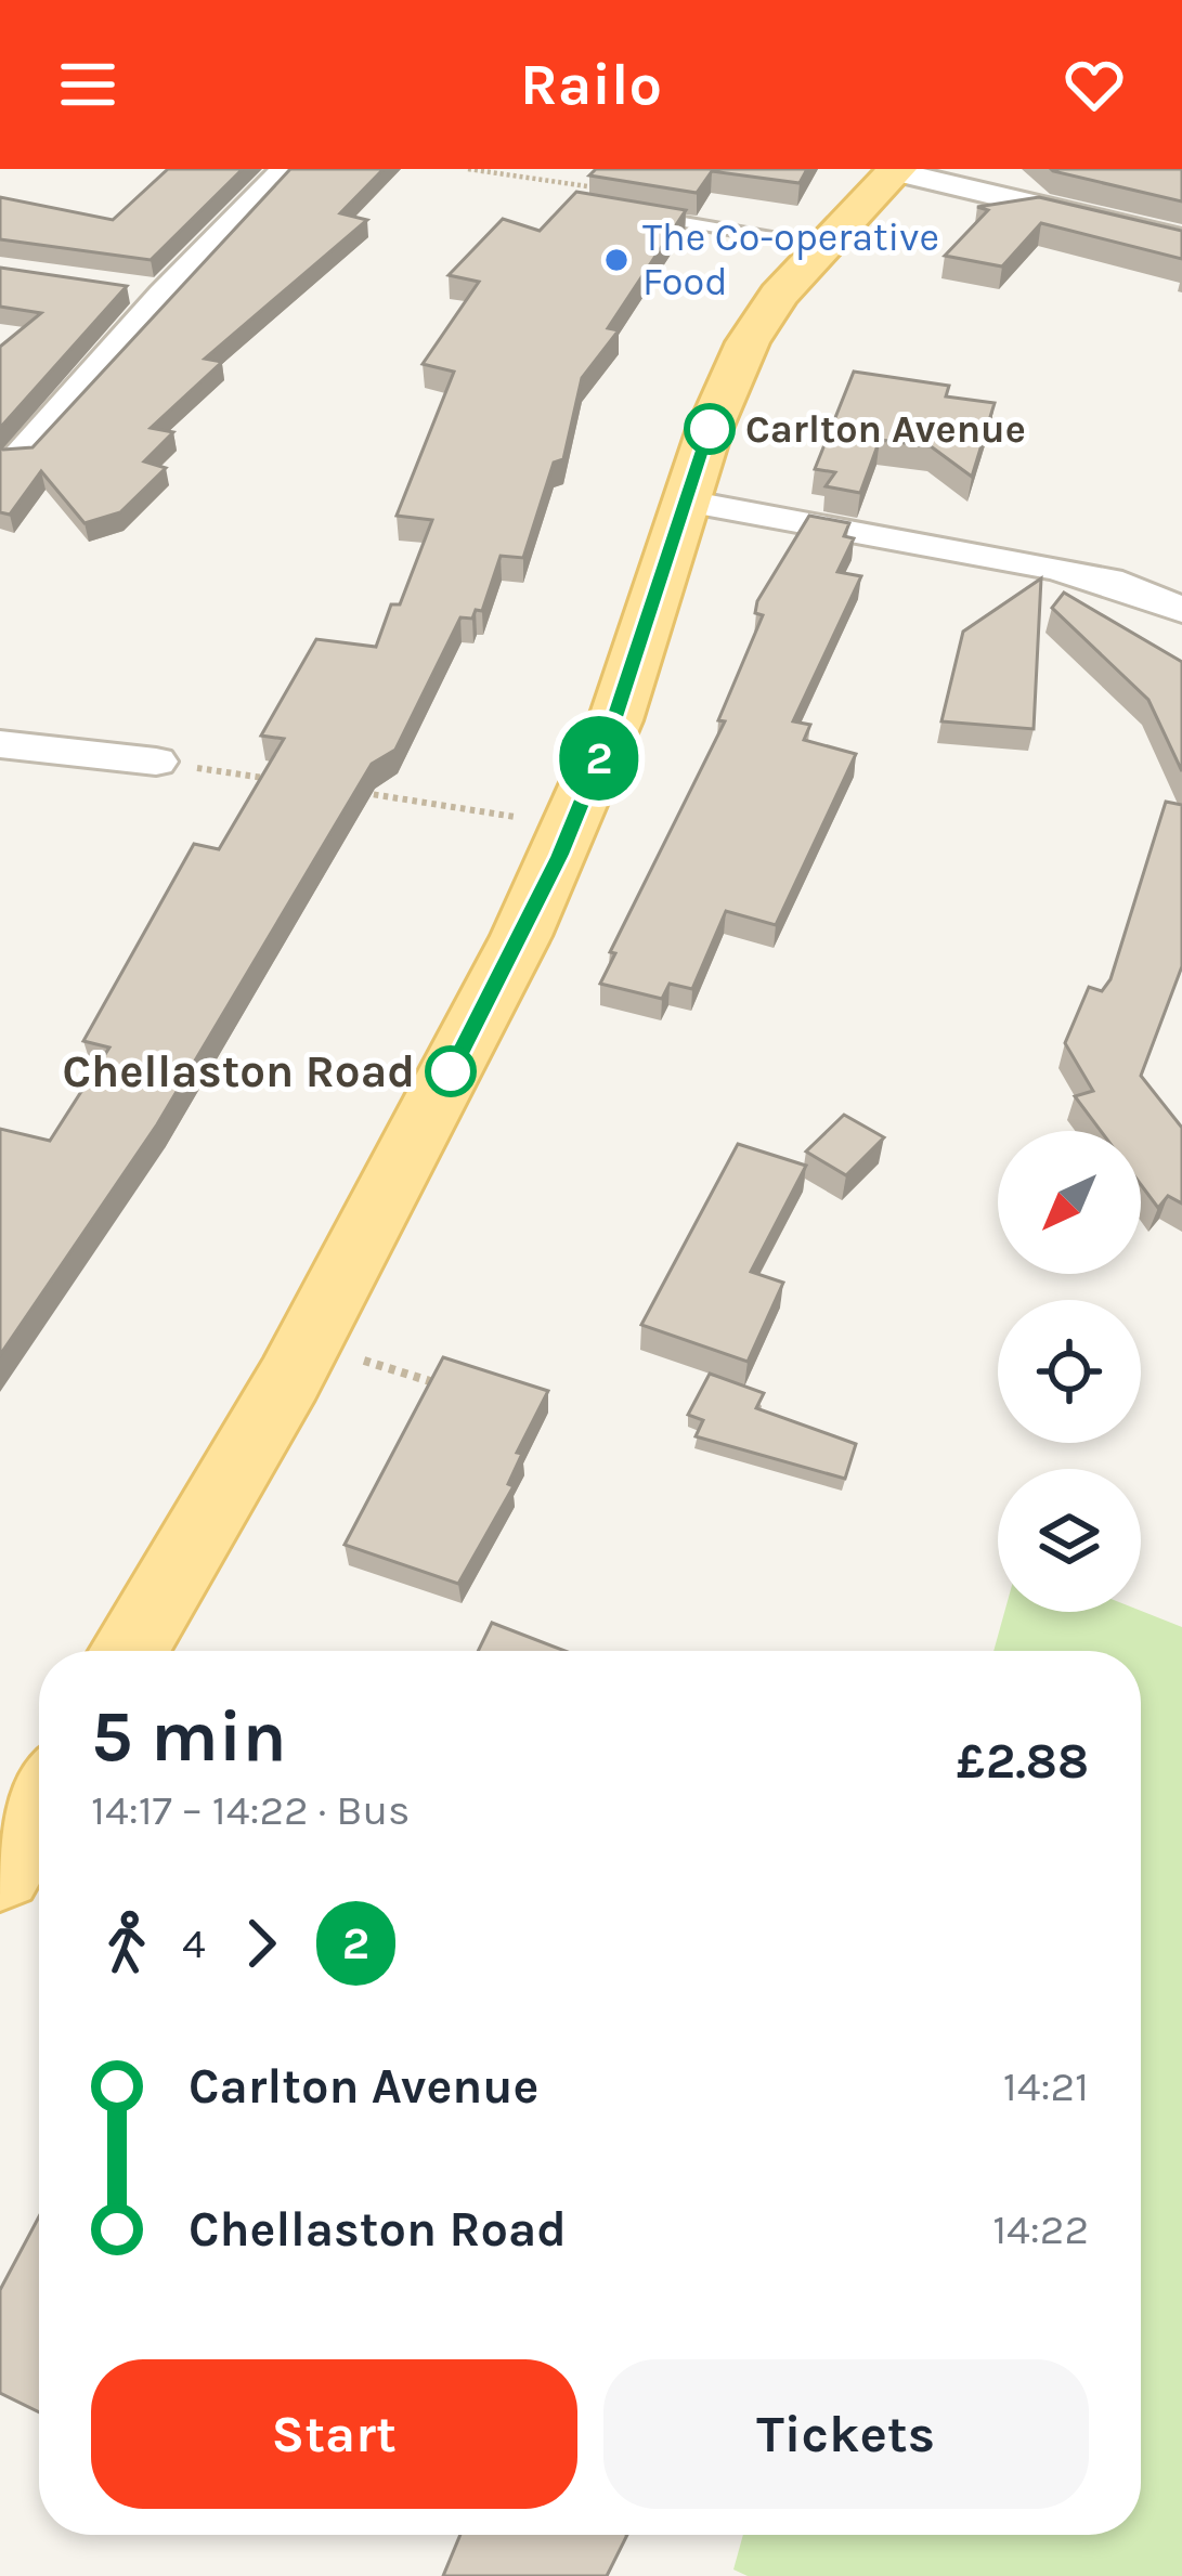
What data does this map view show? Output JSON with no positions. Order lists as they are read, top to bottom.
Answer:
{
  "places": ["The Co-operative Food", "Carlton Avenue", "Chellaston Road"],
  "lines": ["bus line 2"],
  "north": "bottom left",
  "page": {
    "header": "Railo",
    "on_map": "2",
    "heading": ["5 min", "14:17 – 14:22 · Bus", "£2.88"],
    "legs": ["4", "2"],
    "list": [
      {
        "name": "Carlton Avenue",
        "value": "14:21"
      },
      {
        "name": "Chellaston Road",
        "value": "14:22"
      }
    ],
    "buttons": ["Start", "Tickets"]
  }
}
